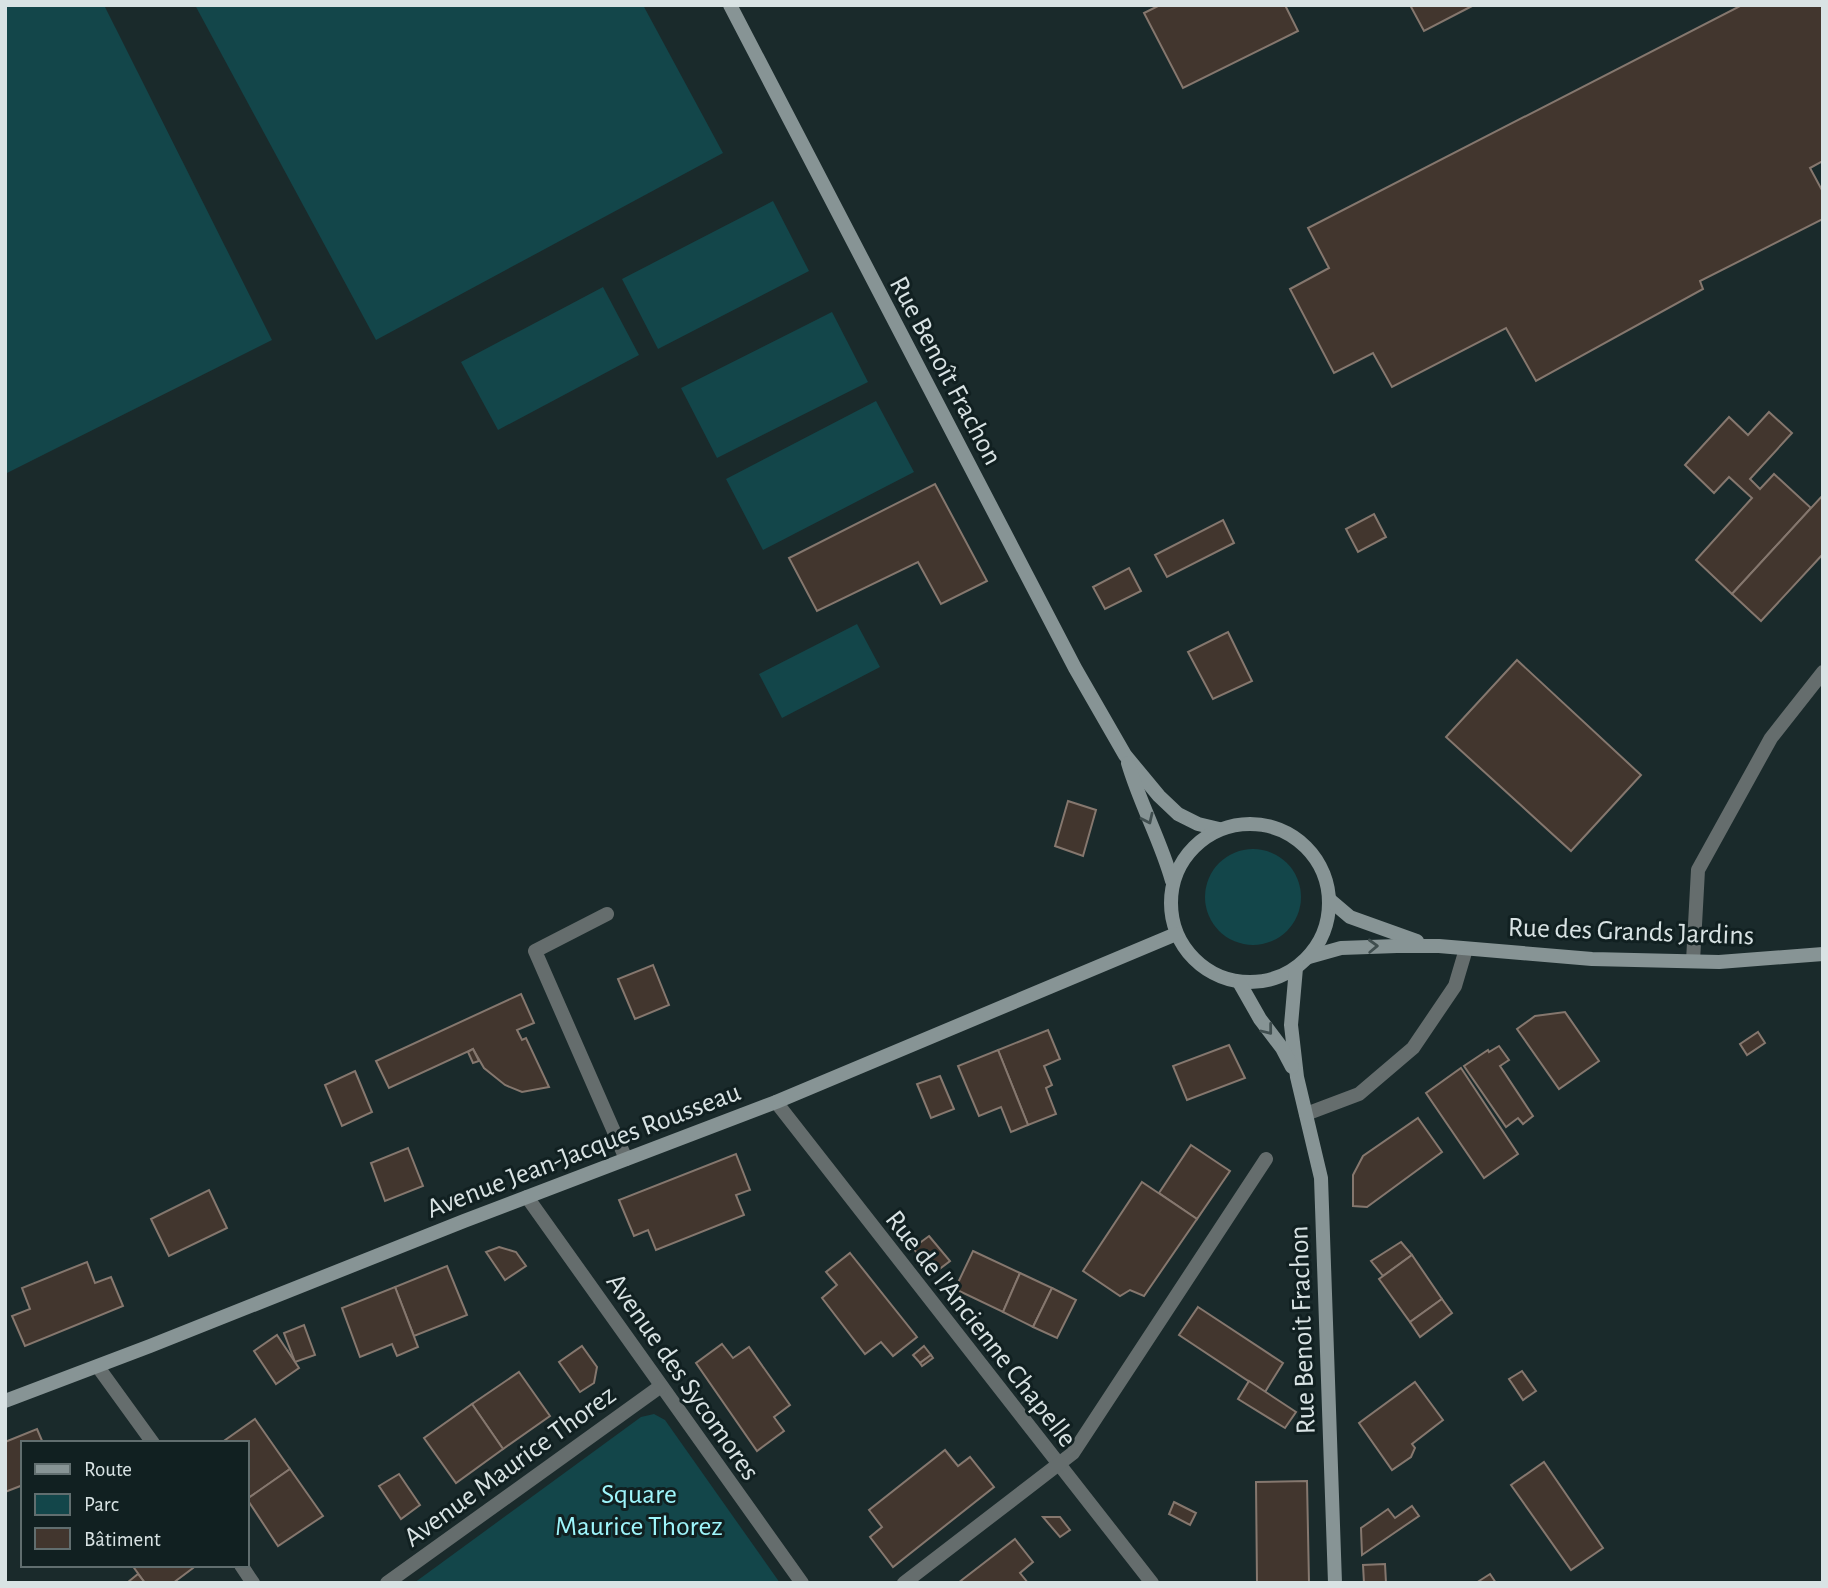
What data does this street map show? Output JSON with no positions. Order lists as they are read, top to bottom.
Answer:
{
  "streets": {
    "main road": [
      "Rue Benoît Frachon",
      "Rue des Grands Jardins",
      "Avenue Jean-Jacques Rousseau",
      "Rue Benoit Frachon"
    ],
    "street": ["Rue de l'Ancienne Chapelle", "Avenue des Sycomores", "Avenue Maurice Thorez"]
  },
  "crossings": [
    ["Avenue Jean-Jacques Rousseau", "Rue de l'Ancienne Chapelle"],
    ["Avenue Jean-Jacques Rousseau", "Avenue des Sycomores"],
    ["Avenue des Sycomores", "Avenue Maurice Thorez"]
  ],
  "parks": ["Square Maurice Thorez"],
  "legend": ["Route", "Parc", "Bâtiment"]
}
